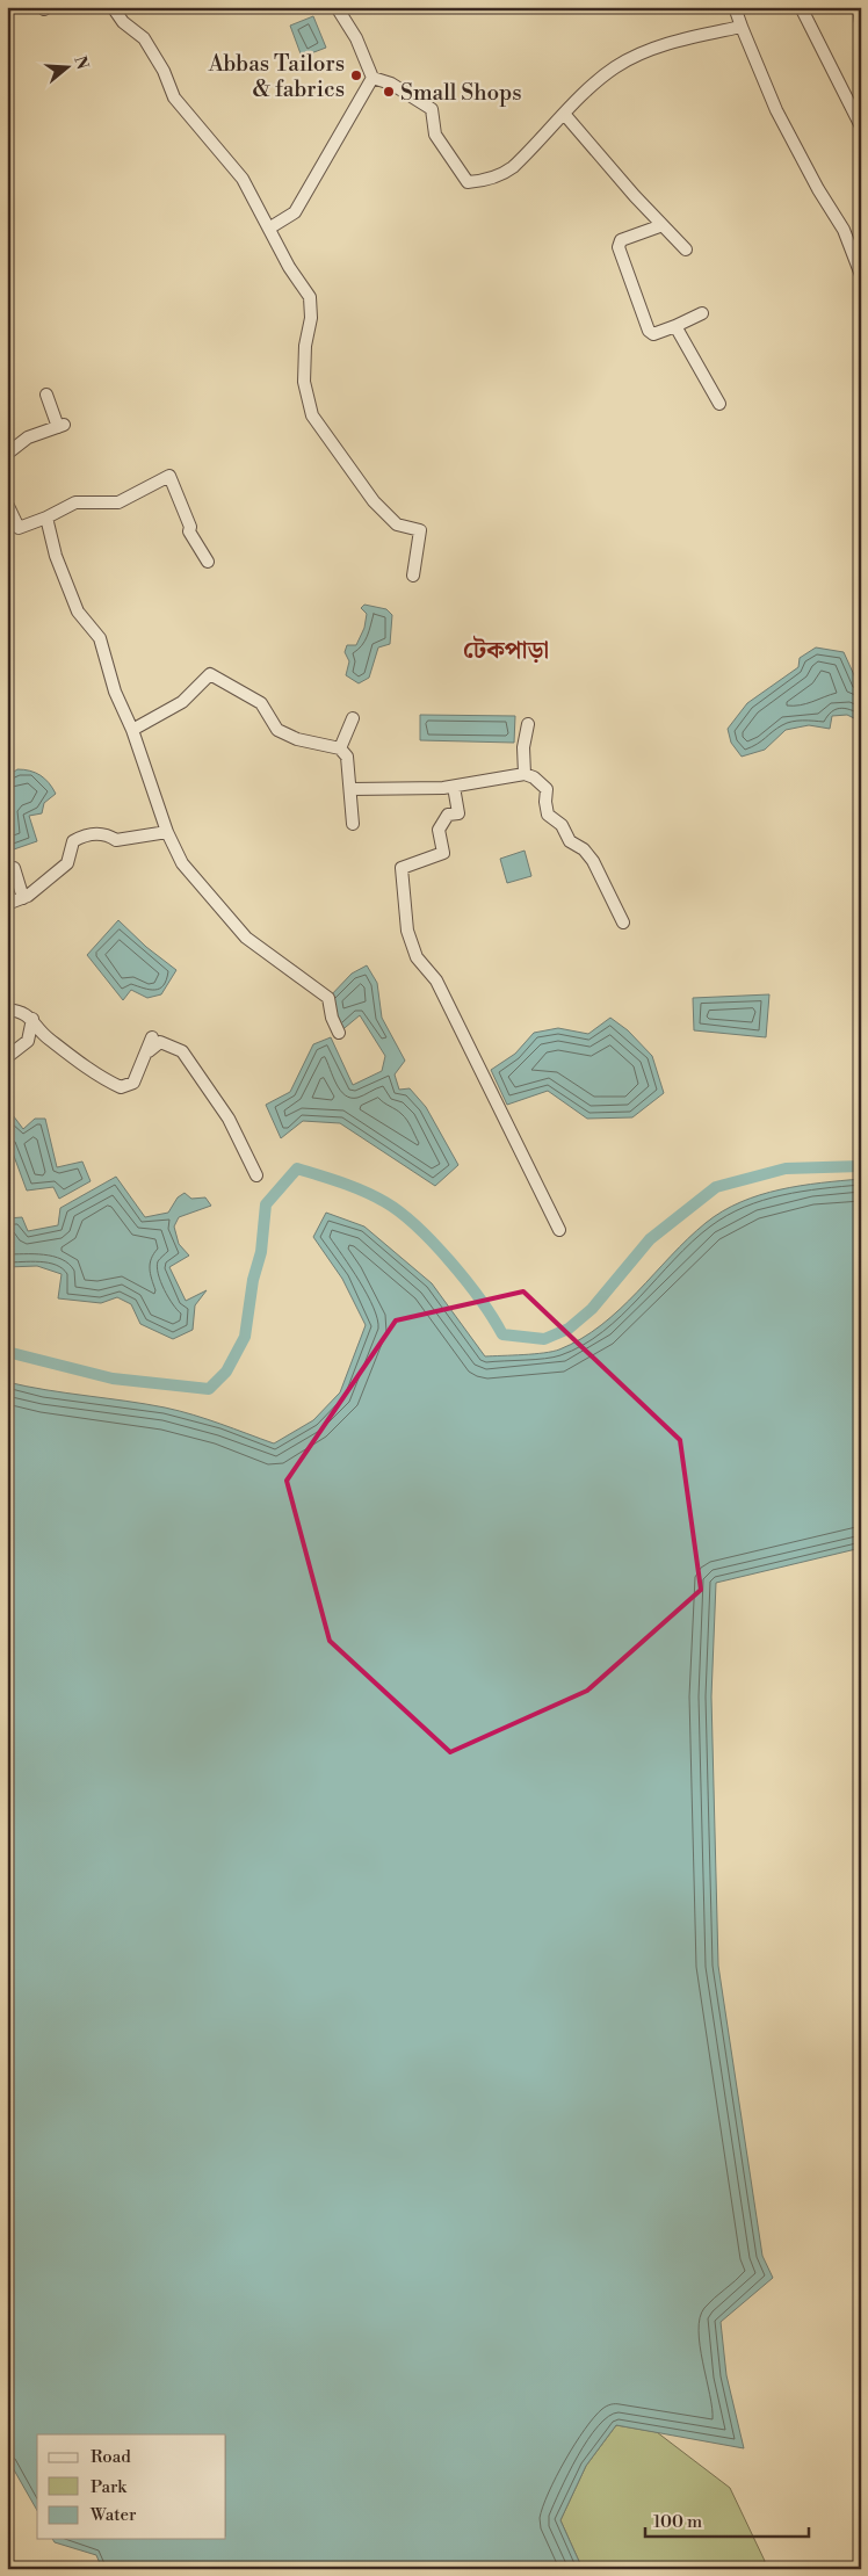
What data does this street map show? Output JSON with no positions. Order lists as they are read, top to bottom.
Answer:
{
  "districts": ["টেকপাড়া"],
  "places": ["Abbas Tailors & fabrics", "Small Shops"],
  "legend": ["Road", "Park", "Water"],
  "scale_bar": "100 m",
  "north": "right"
}
